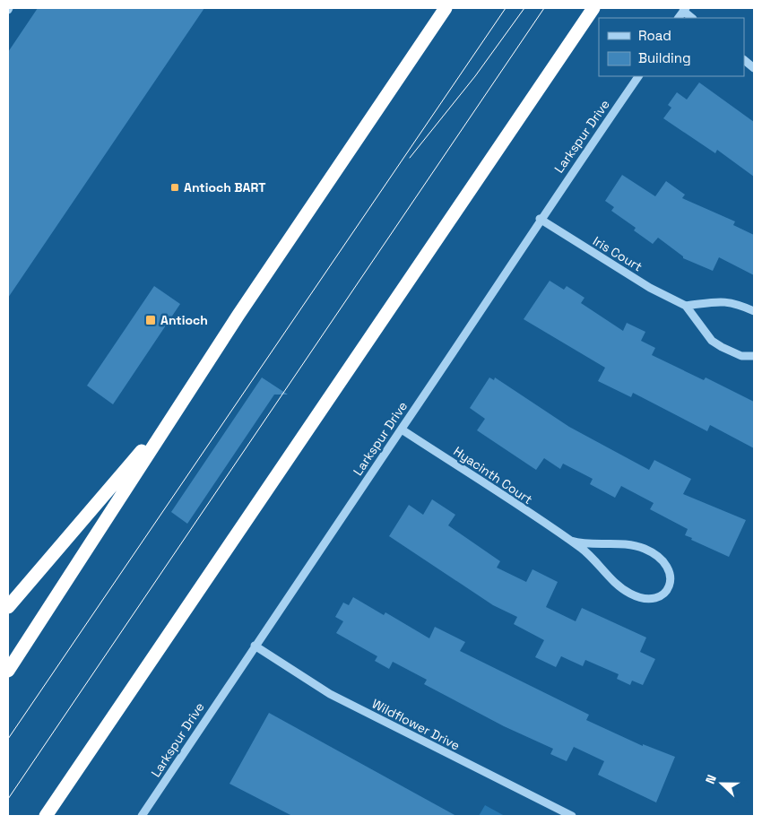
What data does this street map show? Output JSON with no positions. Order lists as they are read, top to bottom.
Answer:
{
  "streets": {
    "street": [
      "Larkspur Drive",
      "Iris Court",
      "Hyacinth Court",
      "Wildflower Drive"
    ]
  },
  "crossings": [
    ["Larkspur Drive", "Iris Court"],
    ["Larkspur Drive", "Hyacinth Court"],
    ["Larkspur Drive", "Wildflower Drive"]
  ],
  "places": {
    "transit": ["Antioch BART", "Antioch"]
  },
  "legend": ["Road", "Building"],
  "north": "left"
}
